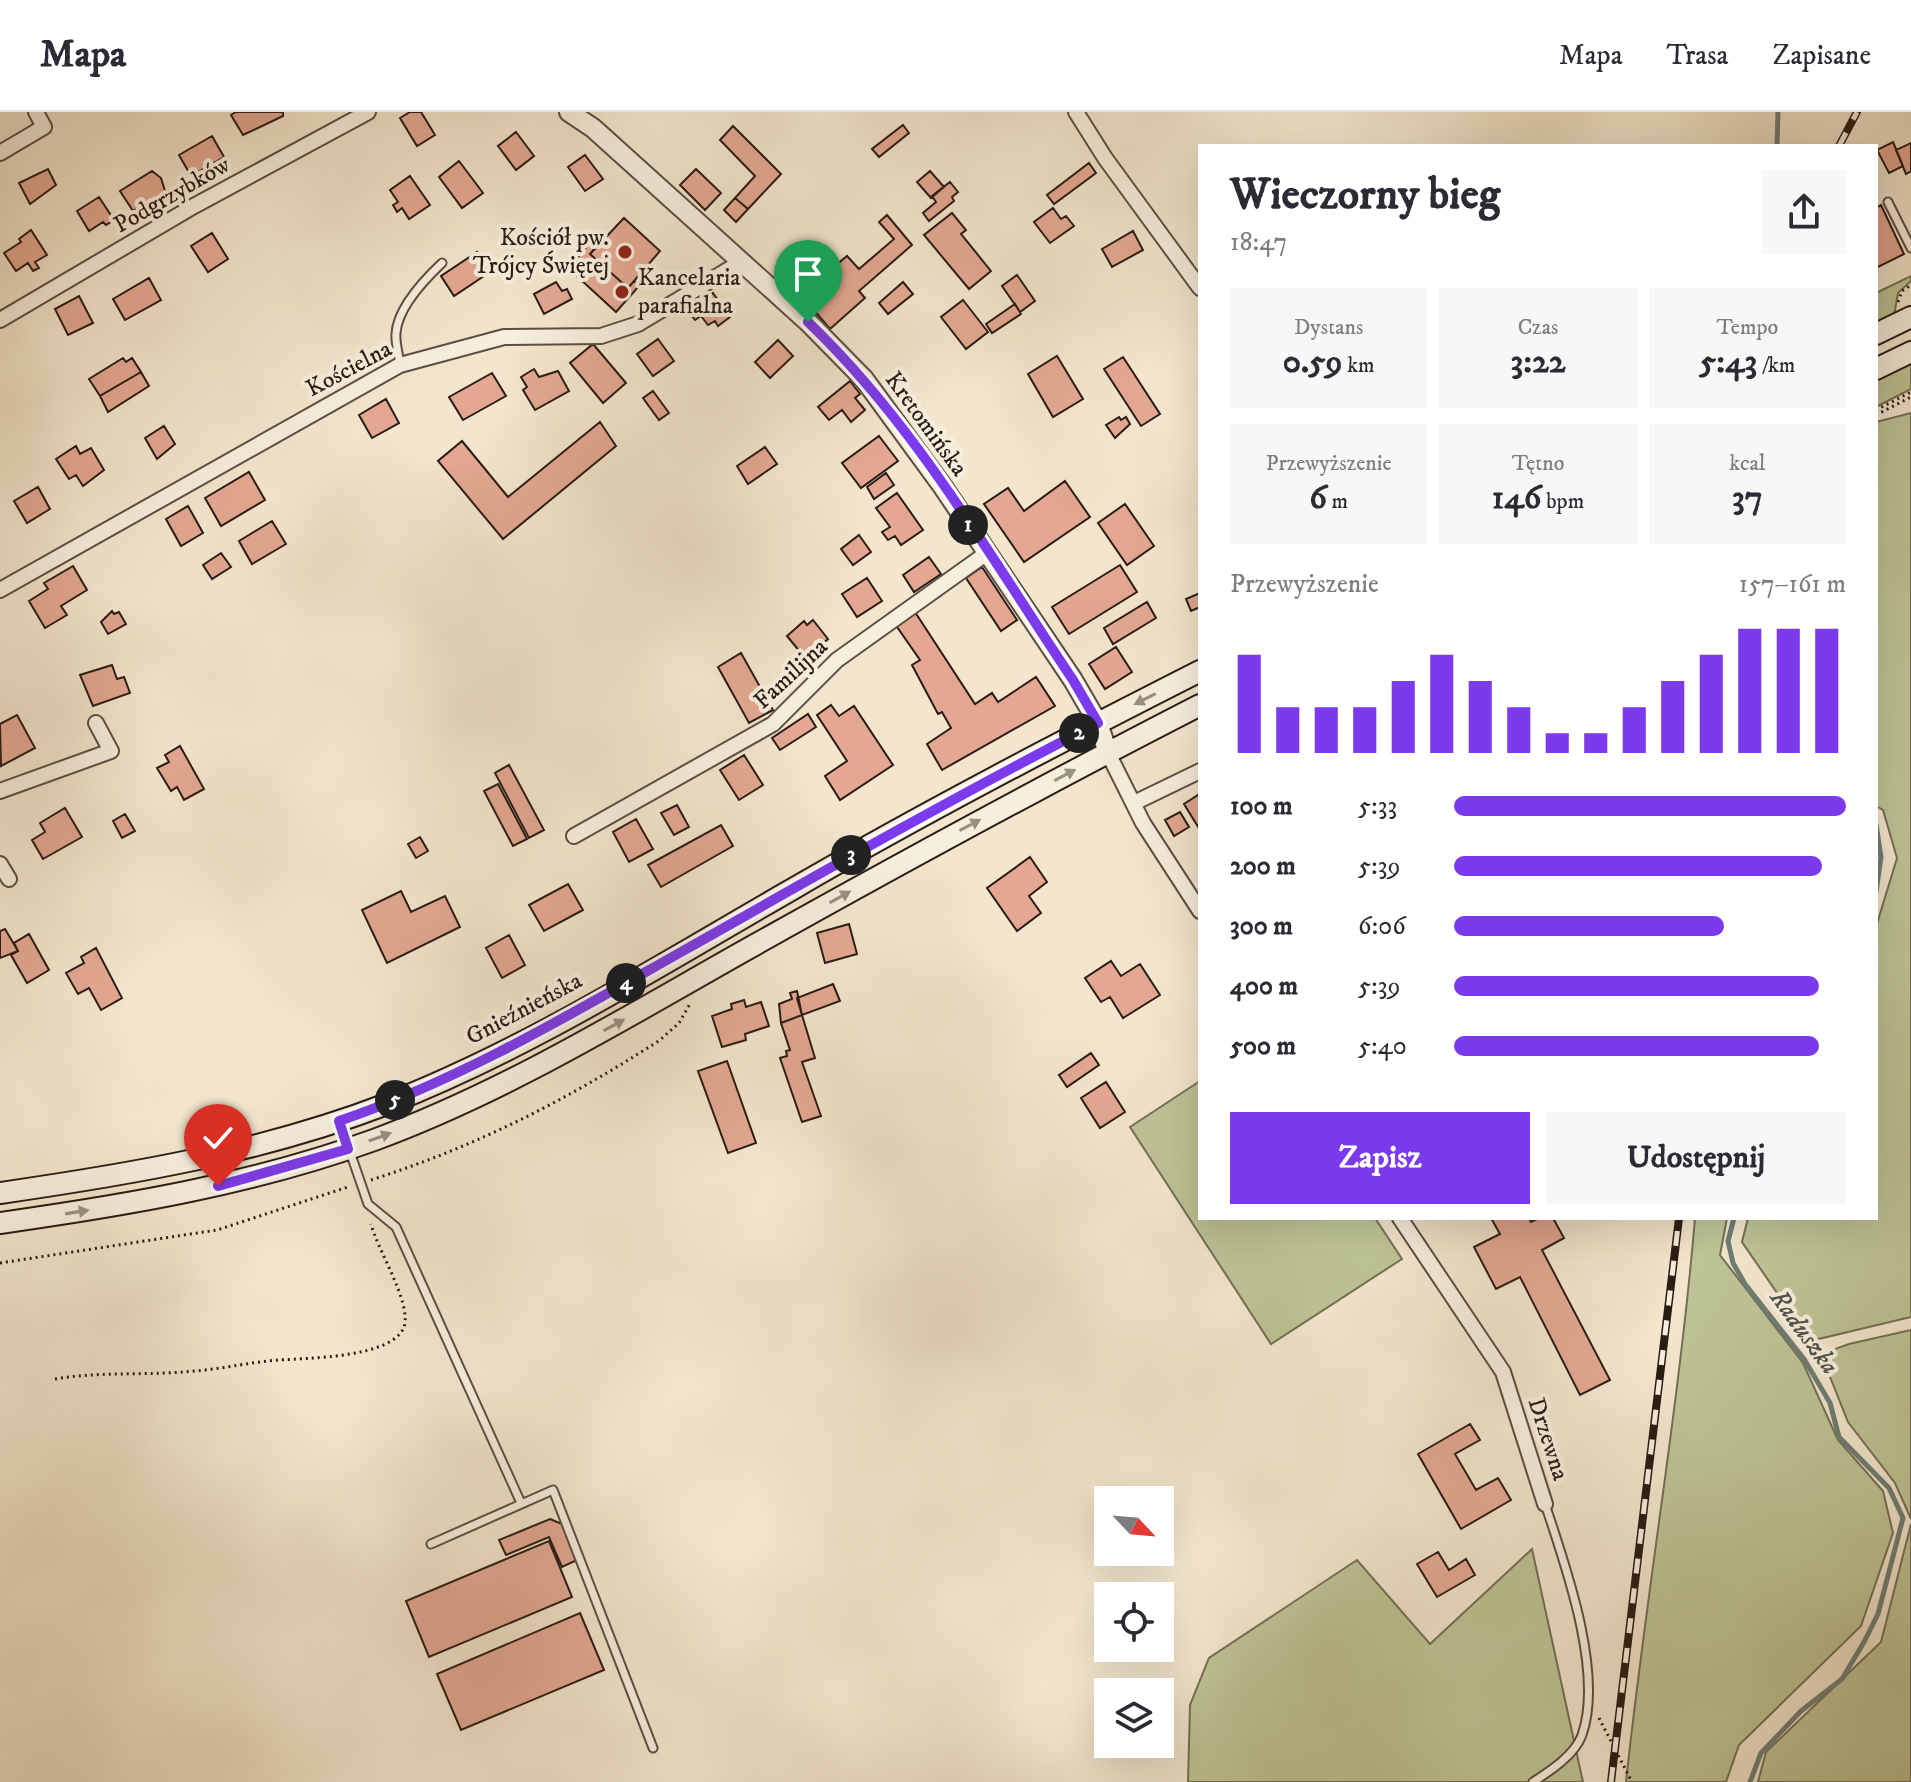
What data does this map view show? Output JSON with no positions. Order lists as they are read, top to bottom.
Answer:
{
  "streets": {
    "main road": ["Gnieźnieńska"],
    "street": [
      "Podgrzybków",
      "Kościelna",
      "Kretomińska",
      "Familijna",
      "Drzewna"
    ]
  },
  "crossings": [
    ["Kościelna", "Kretomińska"],
    ["Kretomińska", "Familijna"],
    ["Kretomińska", "Gnieźnieńska"]
  ],
  "water": ["Raduszka"],
  "places": ["Kościół pw. Trójcy Świętej", "Kancelaria parafialna"],
  "north": "bottom right",
  "page": {
    "header": "Mapa",
    "nav": ["Mapa", "Trasa", "Zapisane"],
    "heading": ["Wieczorny bieg", "18:47"],
    "stats": [
      ["Dystans", "0.59 km"],
      ["Czas", "3:22"],
      ["Tempo", "5:43 /km"],
      ["Przewyższenie", "6 m"],
      ["Tętno", "146 bpm"],
      ["kcal", "37"]
    ],
    "pins": [
      "1",
      "2",
      "3",
      "4",
      "5"
    ],
    "chart": ["Przewyższenie", "157–161 m"],
    "list": [
      {
        "name": "100 m",
        "note": "5:33"
      },
      {
        "name": "200 m",
        "note": "5:39"
      },
      {
        "name": "300 m",
        "note": "6:06"
      },
      {
        "name": "400 m",
        "note": "5:39"
      },
      {
        "name": "500 m",
        "note": "5:40"
      }
    ],
    "buttons": ["Zapisz", "Udostępnij"]
  }
}
